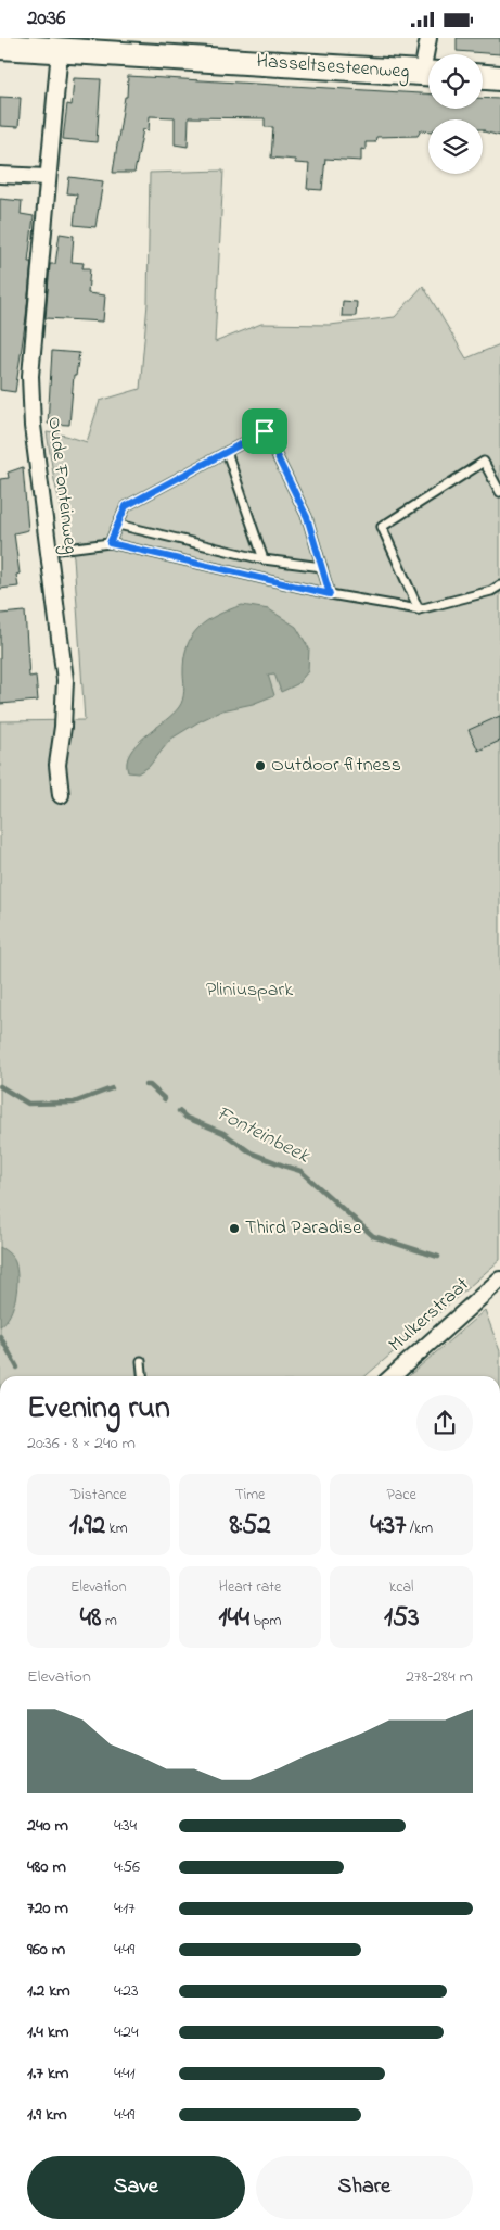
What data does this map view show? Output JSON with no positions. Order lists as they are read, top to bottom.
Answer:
{
  "streets": {
    "main road": ["Hasseltsesteenweg"],
    "street": ["Oude Fonteinweg", "Mulkerstraat"]
  },
  "crossings": [
    ["Hasseltsesteenweg", "Oude Fonteinweg"]
  ],
  "water": ["Fonteinbeek"],
  "parks": ["Pliniuspark"],
  "places": ["Outdoor fitness", "Third Paradise"],
  "page": {
    "status": "20:36",
    "heading": ["Evening run", "20:36 · 8 × 240 m"],
    "stats": [
      ["Distance", "1.92 km"],
      ["Time", "8:52"],
      ["Pace", "4:37 /km"],
      ["Elevation", "48 m"],
      ["Heart rate", "144 bpm"],
      ["kcal", "153"]
    ],
    "chart": ["Elevation", "278–284 m"],
    "list": [
      {
        "name": "240 m",
        "note": "4:34"
      },
      {
        "name": "480 m",
        "note": "4:56"
      },
      {
        "name": "720 m",
        "note": "4:17"
      },
      {
        "name": "960 m",
        "note": "4:49"
      },
      {
        "name": "1.2 km",
        "note": "4:23"
      },
      {
        "name": "1.4 km",
        "note": "4:24"
      },
      {
        "name": "1.7 km",
        "note": "4:41"
      },
      {
        "name": "1.9 km",
        "note": "4:49"
      }
    ],
    "buttons": ["Save", "Share"]
  }
}
